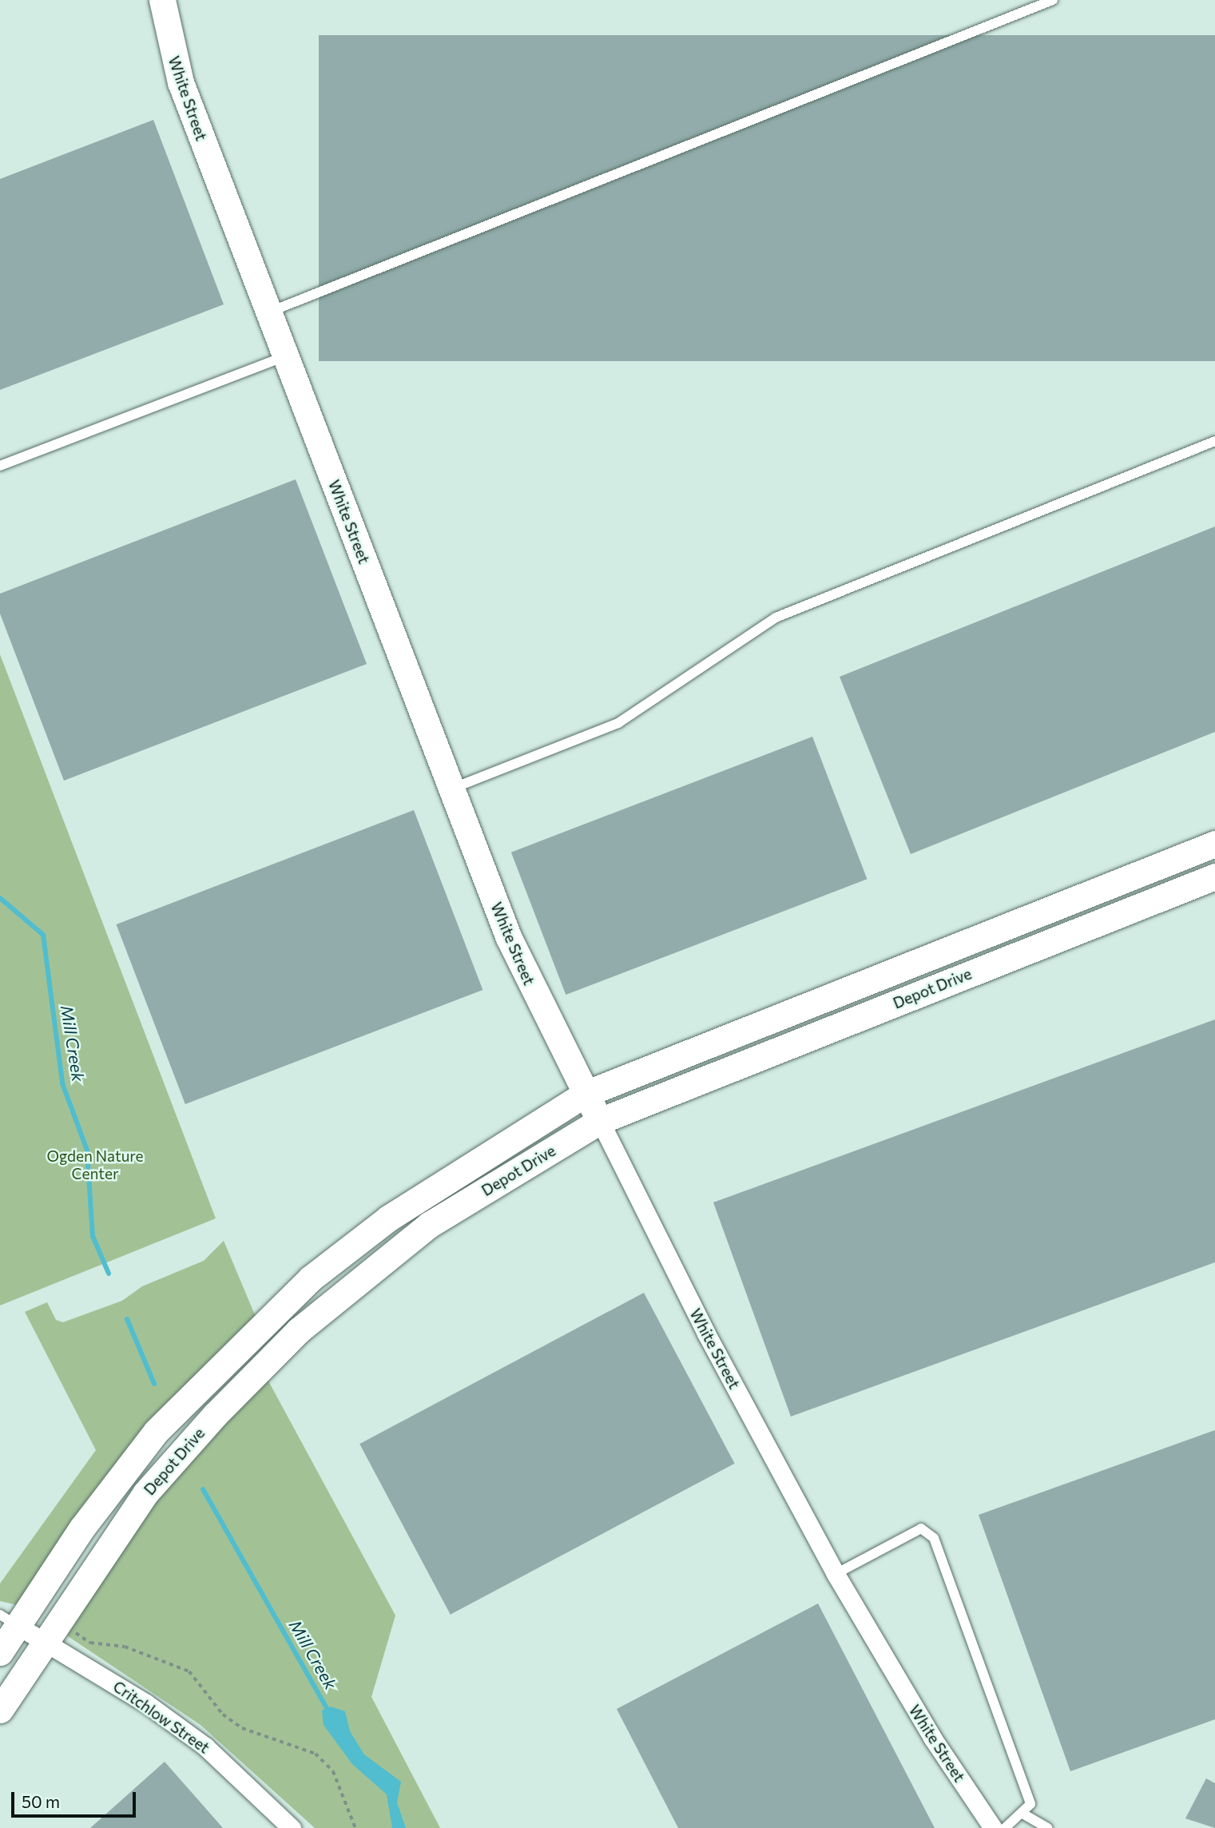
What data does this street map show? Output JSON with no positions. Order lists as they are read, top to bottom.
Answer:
{
  "streets": {
    "main road": ["White Street", "Depot Drive"],
    "street": ["Critchlow Street"]
  },
  "crossings": [
    ["White Street", "Depot Drive"],
    ["Depot Drive", "Critchlow Street"]
  ],
  "water": ["Mill Creek"],
  "parks": ["Ogden Nature Center"],
  "scale_bar": "50 m"
}
